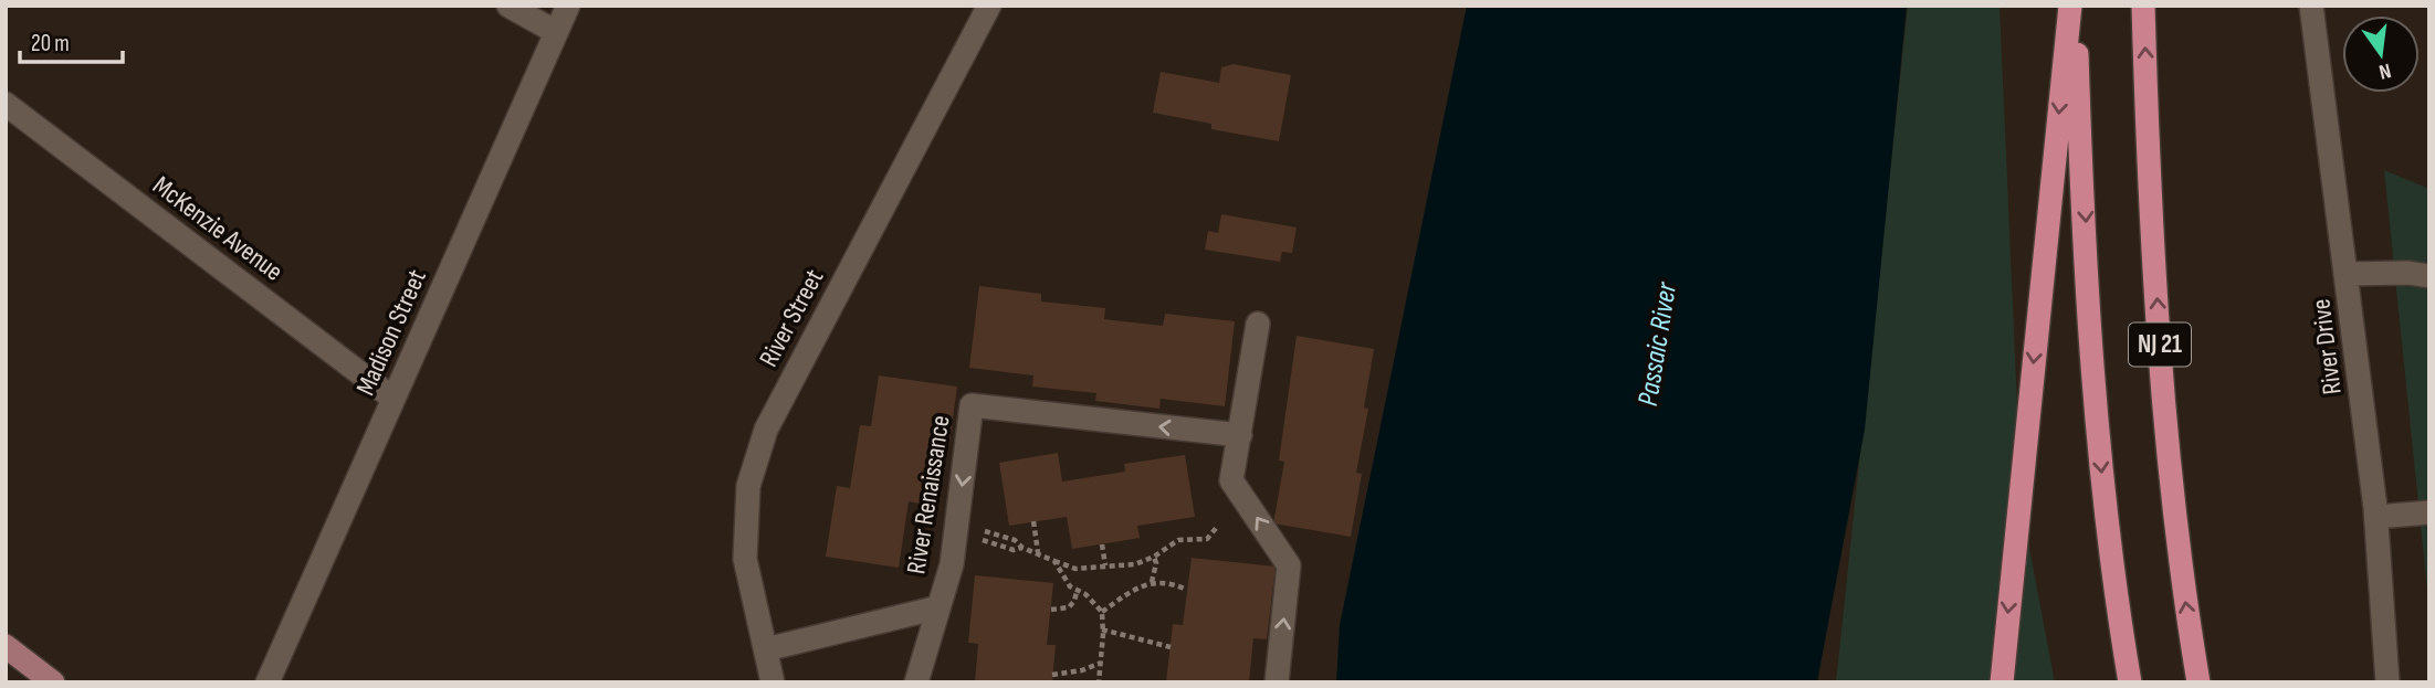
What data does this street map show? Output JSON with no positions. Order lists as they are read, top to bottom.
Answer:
{
  "streets": {
    "highway": ["NJ 21"],
    "street": [
      "McKenzie Avenue",
      "River Street",
      "Madison Street",
      "River Drive",
      "River Renaissance"
    ]
  },
  "crossings": [
    ["McKenzie Avenue", "Madison Street"]
  ],
  "water": ["Passaic River"],
  "scale_bar": "20 m",
  "north": "bottom"
}
